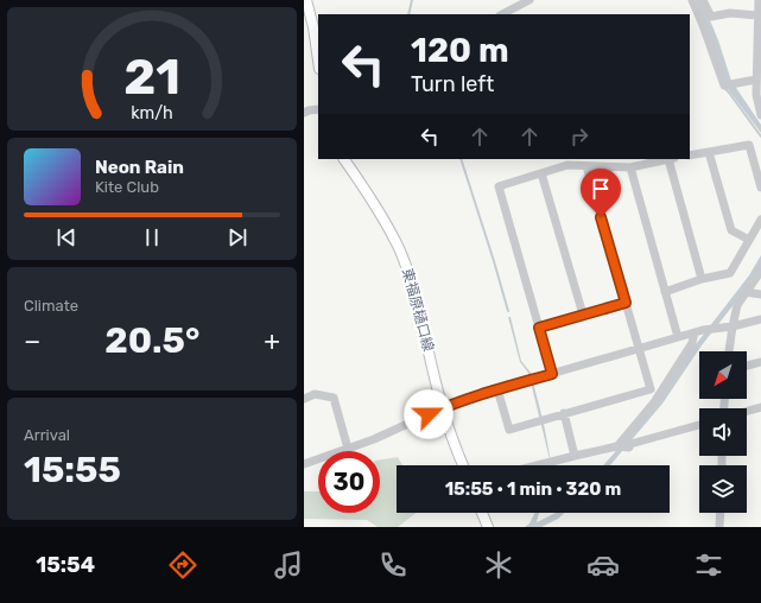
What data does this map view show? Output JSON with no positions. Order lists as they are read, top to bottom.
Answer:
{
  "streets": {
    "main road": ["東福原樋口線"]
  },
  "north": "bottom left",
  "page": {
    "turn": ["120 m", "Turn left"],
    "song": ["Neon Rain", "Kite Club"],
    "tile": [
      "Climate",
      ["Arrival", "15:55"]
    ],
    "heat": ["−", "20.5°", "+"],
    "limit": "30",
    "trip": "15:55 · 1 min · 320 m",
    "tabs": "15:54",
    "gauge": ["21", "km/h"]
  }
}
